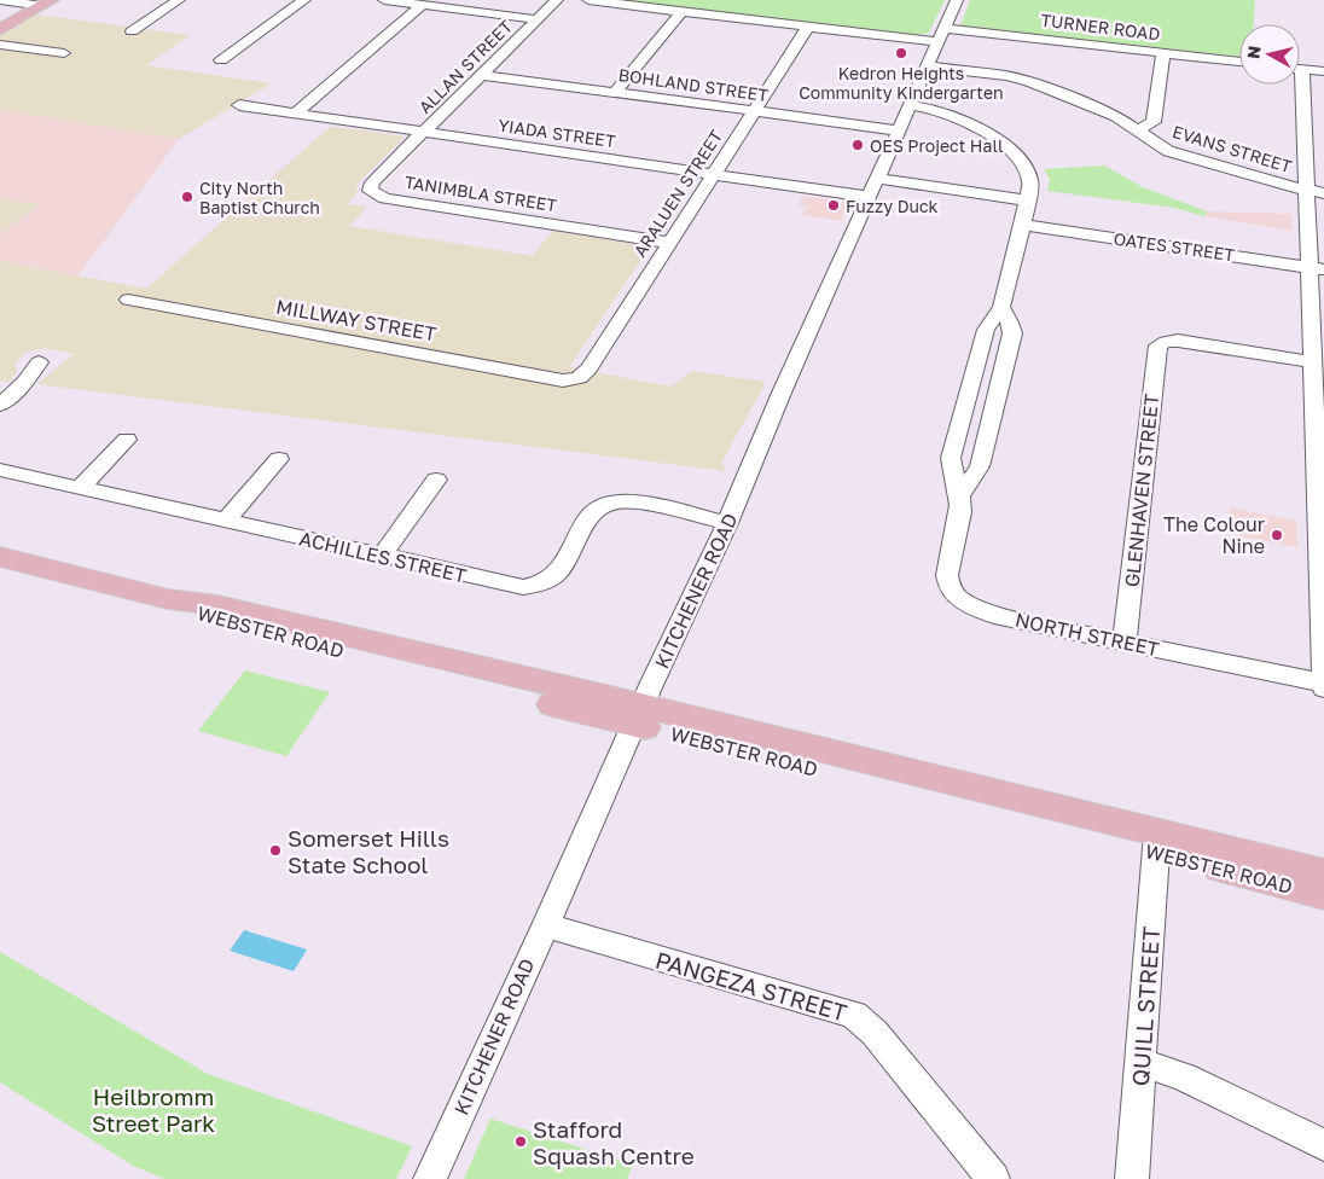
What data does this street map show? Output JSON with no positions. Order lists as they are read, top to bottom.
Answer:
{
  "streets": {
    "main road": ["WEBSTER ROAD"],
    "street": [
      "TURNER ROAD",
      "ALLAN STREET",
      "BOHLAND STREET",
      "YIADA STREET",
      "EVANS STREET",
      "TANIMBLA STREET",
      "ARALUEN STREET",
      "OATES STREET",
      "MILLWAY STREET",
      "GLENHAVEN STREET",
      "ACHILLES STREET",
      "KITCHENER ROAD",
      "NORTH STREET",
      "PANGEZA STREET",
      "QUILL STREET"
    ]
  },
  "crossings": [
    ["TURNER ROAD", "KITCHENER ROAD"],
    ["ALLAN STREET", "BOHLAND STREET"],
    ["ALLAN STREET", "YIADA STREET"],
    ["ALLAN STREET", "TANIMBLA STREET"],
    ["BOHLAND STREET", "ARALUEN STREET"],
    ["BOHLAND STREET", "KITCHENER ROAD"],
    ["YIADA STREET", "TANIMBLA STREET"],
    ["YIADA STREET", "ARALUEN STREET"],
    ["YIADA STREET", "KITCHENER ROAD"],
    ["EVANS STREET", "KITCHENER ROAD"],
    ["TANIMBLA STREET", "ARALUEN STREET"],
    ["ARALUEN STREET", "MILLWAY STREET"],
    ["OATES STREET", "NORTH STREET"],
    ["GLENHAVEN STREET", "NORTH STREET"],
    ["ACHILLES STREET", "KITCHENER ROAD"],
    ["KITCHENER ROAD", "WEBSTER ROAD"],
    ["KITCHENER ROAD", "NORTH STREET"],
    ["KITCHENER ROAD", "PANGEZA STREET"],
    ["WEBSTER ROAD", "QUILL STREET"]
  ],
  "parks": ["Heilbromm Street Park"],
  "places": [
    "Kedron Heights Community Kindergarten",
    "OES Project Hall",
    "City North Baptist Church",
    "Fuzzy Duck",
    "The Colour Nine",
    "Somerset Hills State School",
    "Stafford Squash Centre"
  ],
  "north": "left"
}
